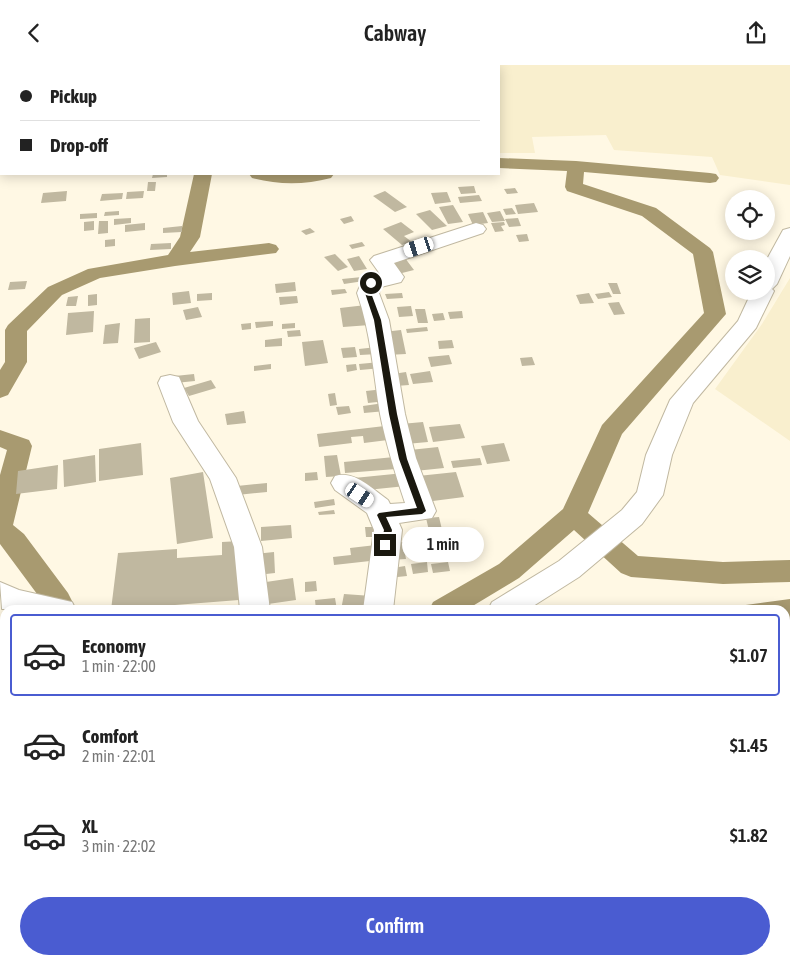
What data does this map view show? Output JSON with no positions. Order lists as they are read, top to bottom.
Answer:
{
  "page": {
    "header": "Cabway",
    "banner": ["Pickup", "Drop-off"],
    "bubble": "1 min",
    "list": [
      {
        "name": "Economy",
        "note": "1 min · 22:00",
        "value": "$1.07"
      },
      {
        "name": "Comfort",
        "note": "2 min · 22:01",
        "value": "$1.45"
      },
      {
        "name": "XL",
        "note": "3 min · 22:02",
        "value": "$1.82"
      }
    ],
    "buttons": "Confirm"
  }
}
